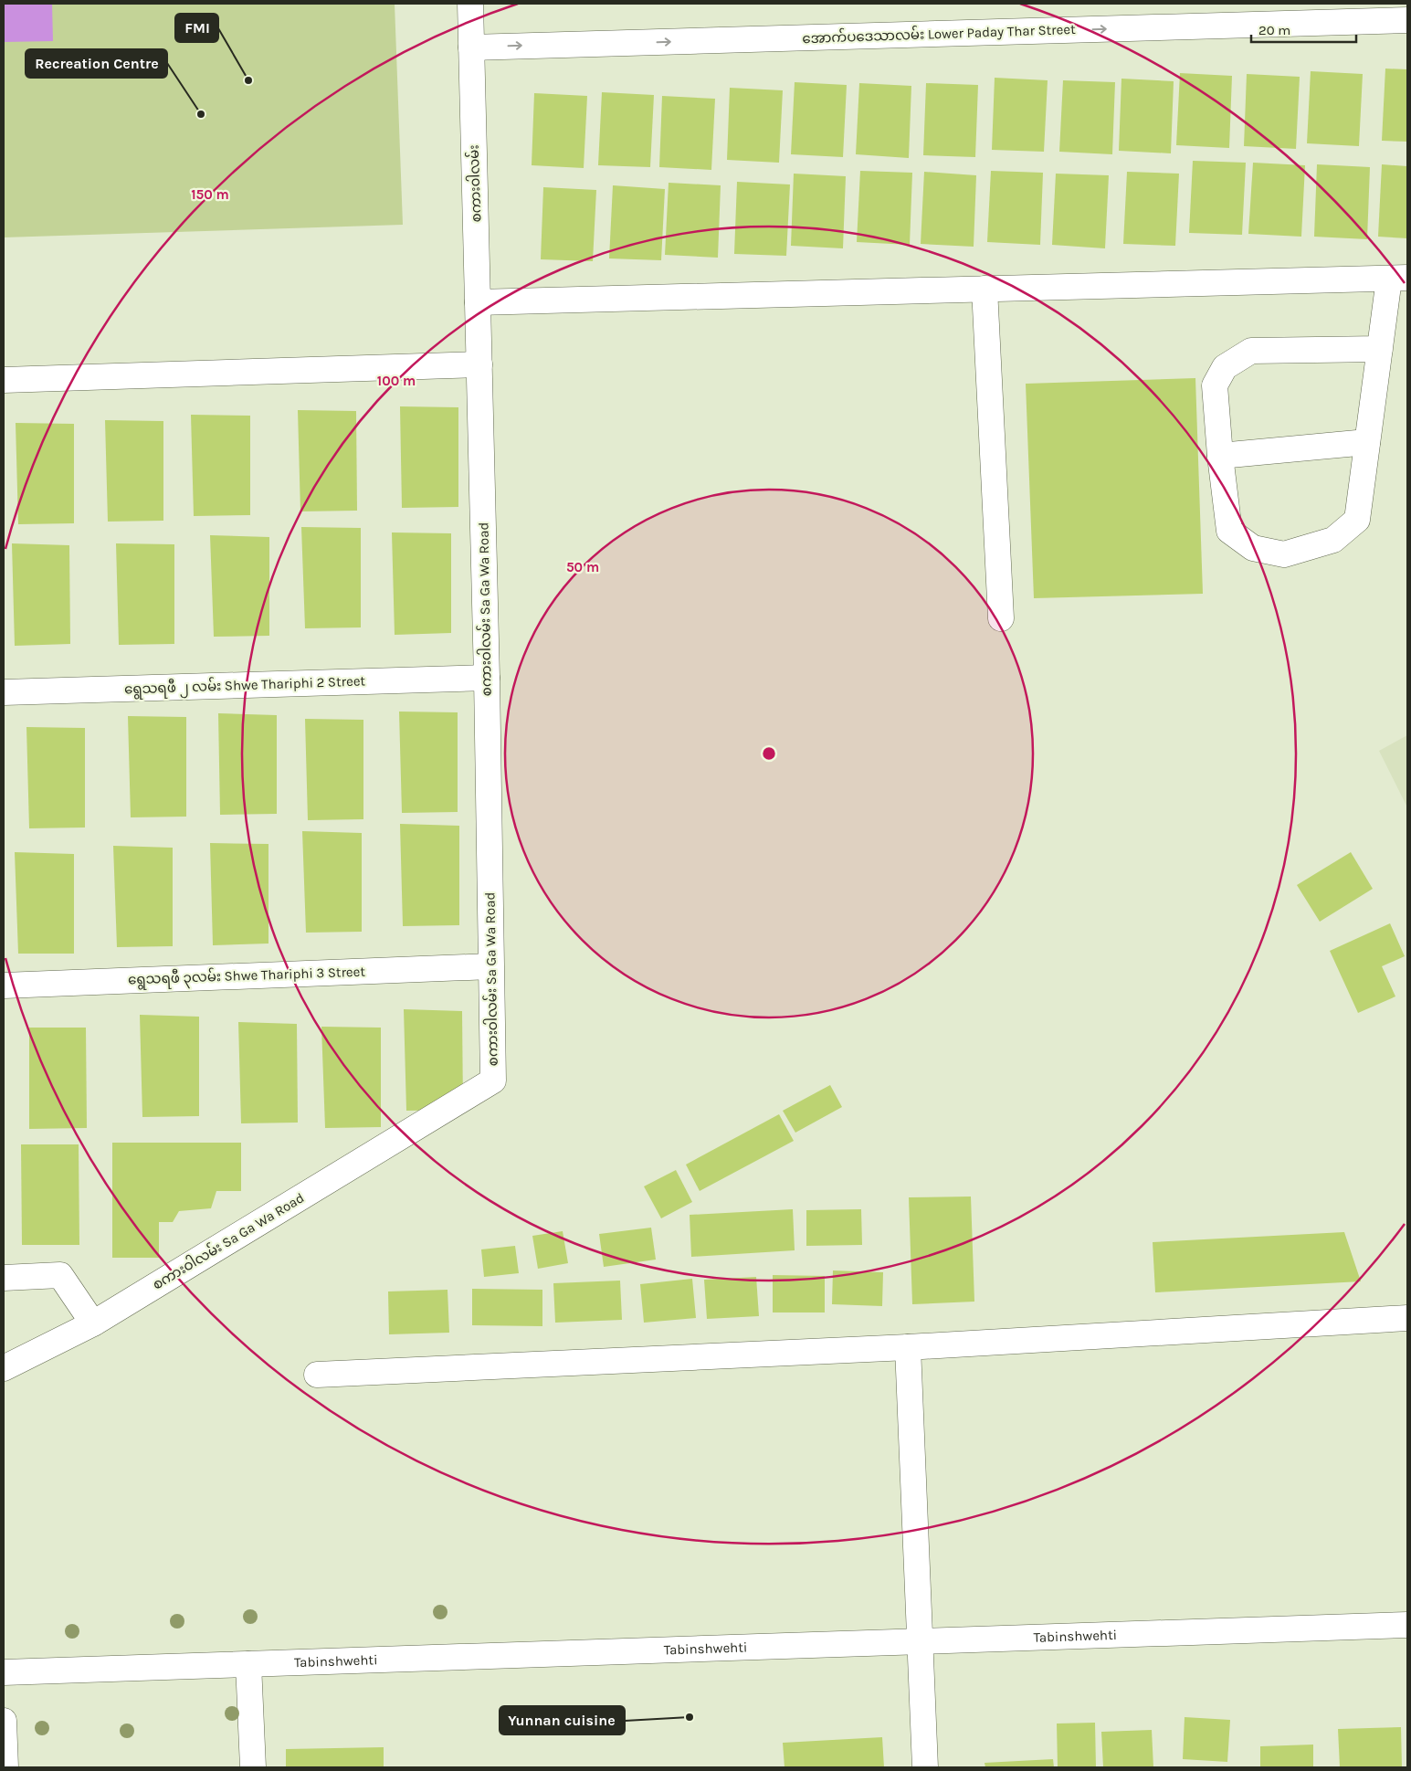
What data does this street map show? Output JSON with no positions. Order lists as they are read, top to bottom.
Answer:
{
  "streets": {
    "street": [
      "အောက်ပဒေသာလမ်း Lower Paday Thar Street",
      "စကား၀ါလမ်း",
      "စကားဝါလမ်း Sa Ga Wa Road",
      "ရွေသရဖီ ၂ လမ်း Shwe Thariphi 2 Street",
      "ရွေသရဖီ ၃လမ်း Shwe Thariphi 3 Street",
      "Tabinshwehti"
    ]
  },
  "crossings": [
    ["အောက်ပဒေသာလမ်း Lower Paday Thar Street", "စကား၀ါလမ်း"],
    ["စကား၀ါလမ်း", "စကားဝါလမ်း Sa Ga Wa Road"],
    ["စကားဝါလမ်း Sa Ga Wa Road", "ရွေသရဖီ ၂ လမ်း Shwe Thariphi 2 Street"],
    ["စကားဝါလမ်း Sa Ga Wa Road", "ရွေသရဖီ ၃လမ်း Shwe Thariphi 3 Street"]
  ],
  "one_way": ["အောက်ပဒေသာလမ်း Lower Paday Thar Street"],
  "places": ["FMI", "Recreation Centre", "Yunnan cuisine"],
  "scale_bar": "20 m",
  "rings": ["150 m", "100 m", "50 m"]
}
